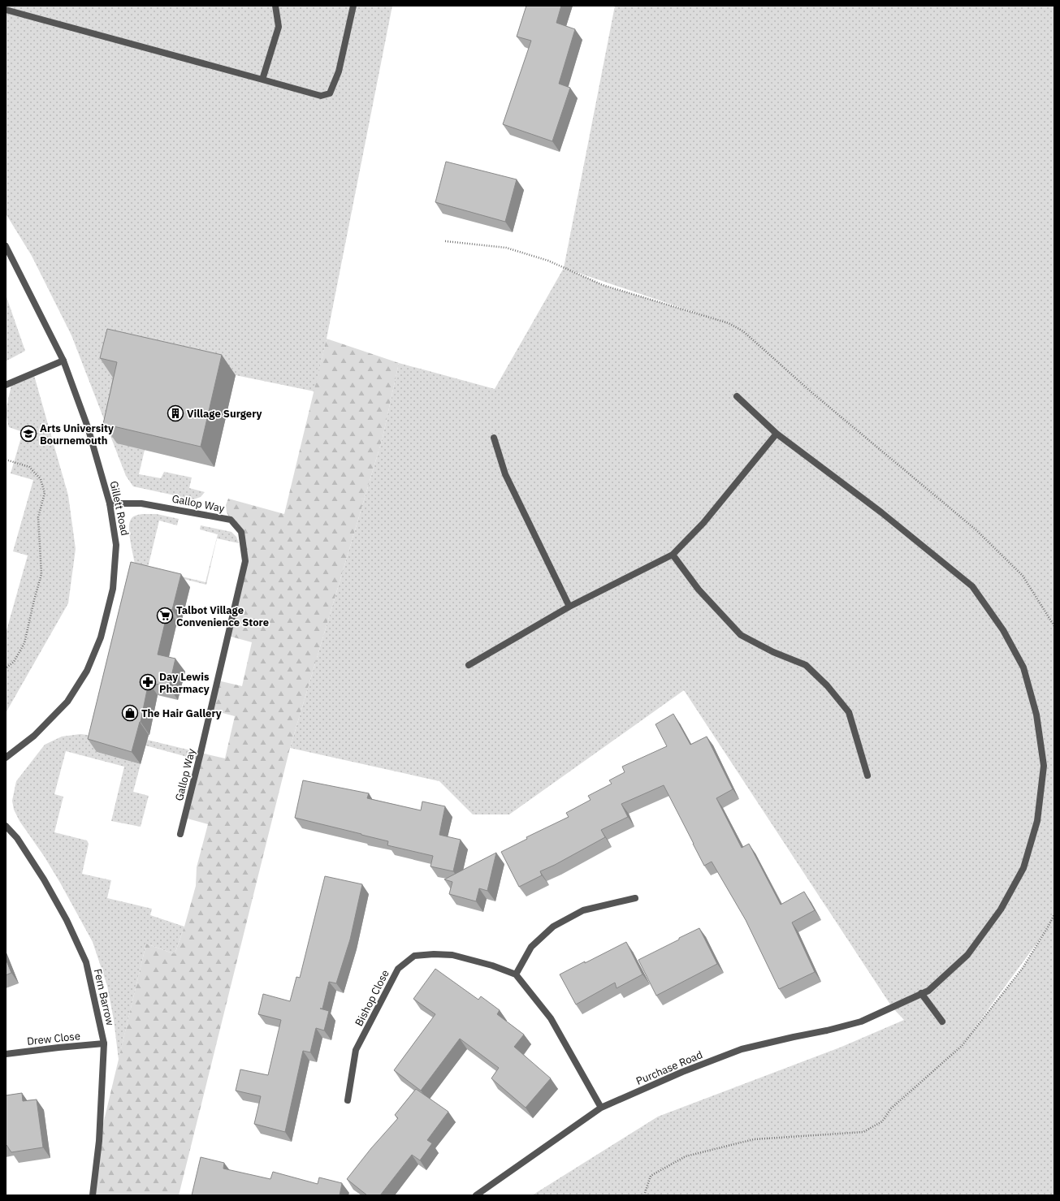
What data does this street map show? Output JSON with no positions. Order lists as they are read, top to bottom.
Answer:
{
  "streets": {
    "street": [
      "Gallop Way",
      "Gillett Road",
      "Fern Barrow",
      "Bishop Close",
      "Drew Close",
      "Purchase Road"
    ]
  },
  "crossings": [
    ["Gallop Way", "Gillett Road"],
    ["Fern Barrow", "Drew Close"]
  ],
  "places": {
    "building": ["Village Surgery"],
    "school or university": ["Arts University Bournemouth"],
    "supermarket": ["Talbot Village Convenience Store"],
    "pharmacy": ["Day Lewis Pharmacy"],
    "shop": ["The Hair Gallery"]
  }
}
